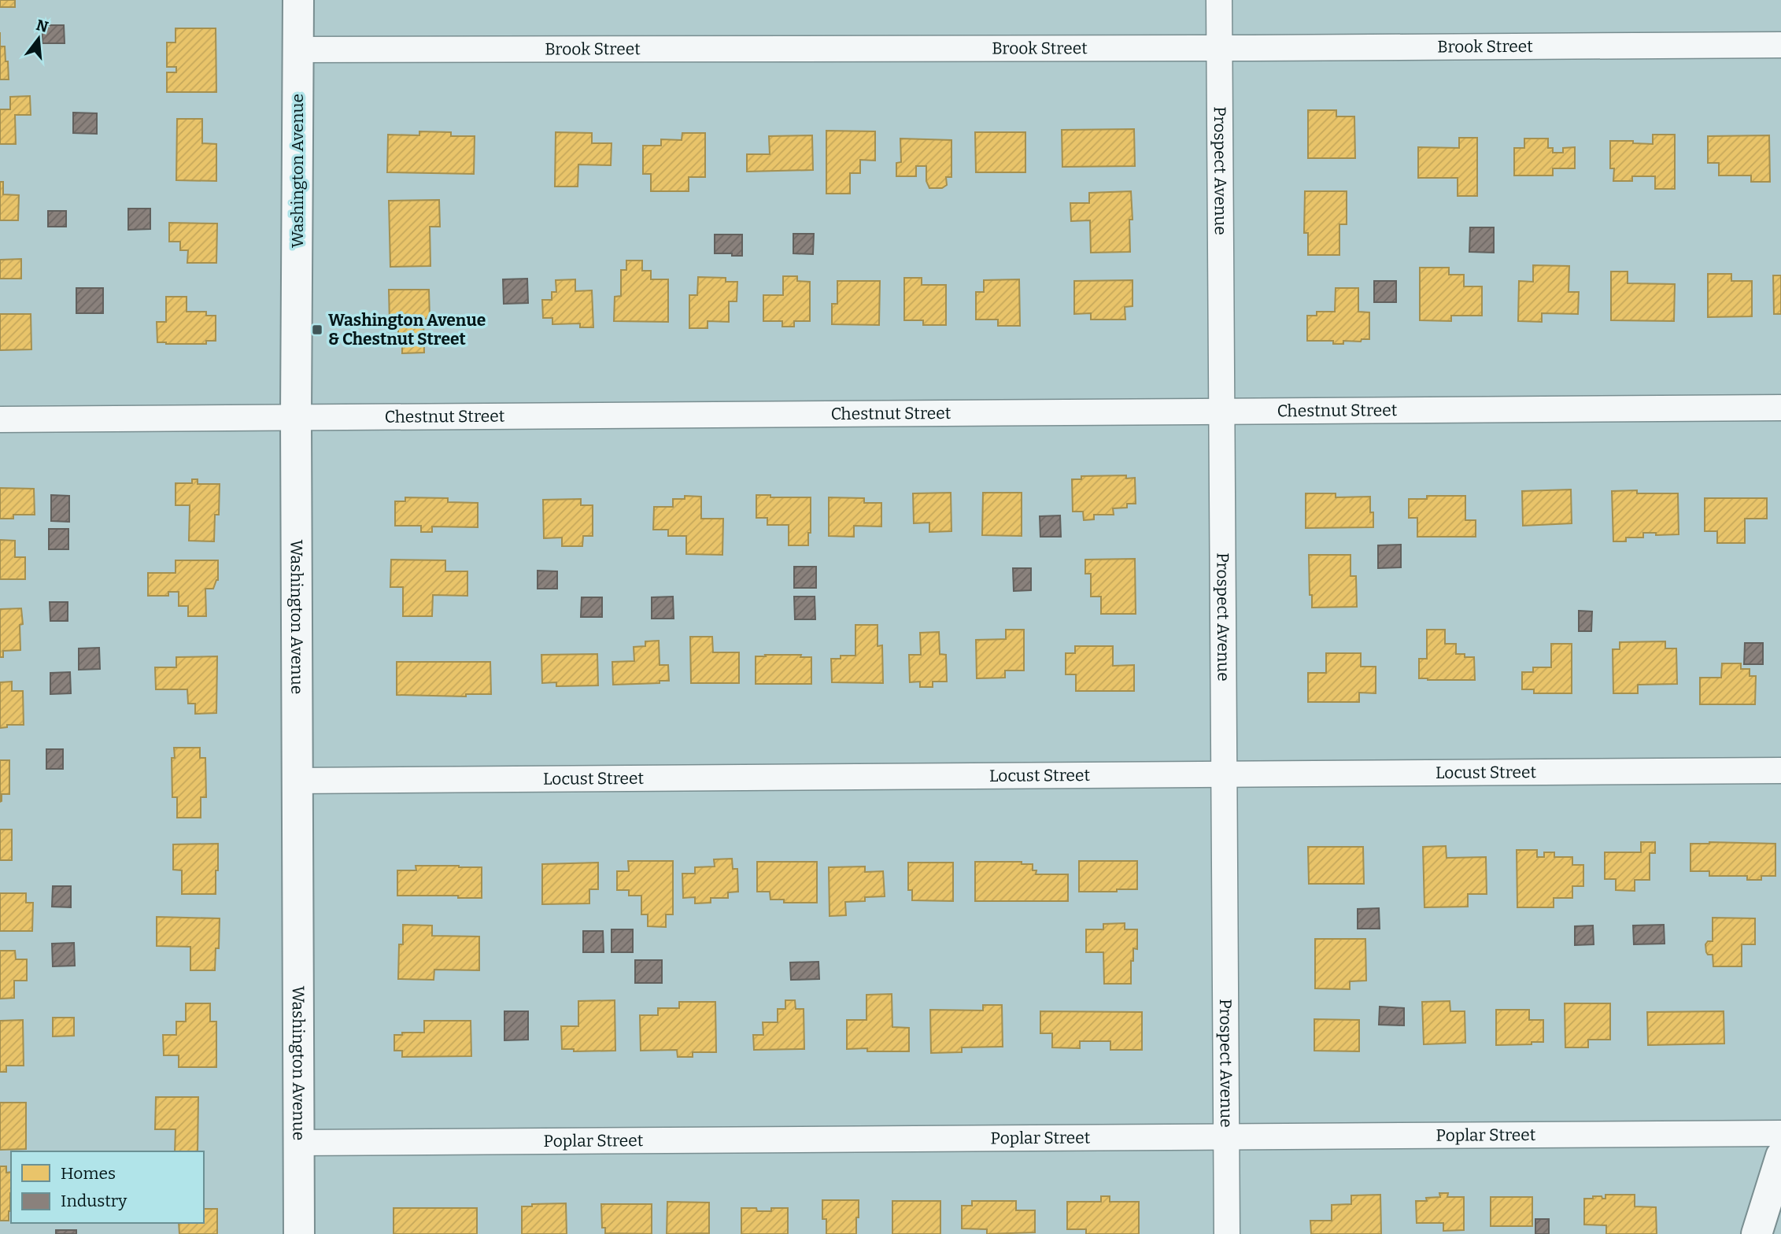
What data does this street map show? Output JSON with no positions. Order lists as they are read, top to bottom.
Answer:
{
  "streets": {
    "main road": ["Washington Avenue"],
    "street": [
      "Brook Street",
      "Prospect Avenue",
      "Chestnut Street",
      "Locust Street",
      "Poplar Street"
    ]
  },
  "crossings": [
    ["Brook Street", "Washington Avenue"],
    ["Brook Street", "Prospect Avenue"],
    ["Washington Avenue", "Chestnut Street"],
    ["Washington Avenue", "Locust Street"],
    ["Washington Avenue", "Poplar Street"],
    ["Prospect Avenue", "Chestnut Street"],
    ["Prospect Avenue", "Locust Street"],
    ["Prospect Avenue", "Poplar Street"]
  ],
  "places": {
    "transit": ["Washington Avenue & Chestnut Street"]
  },
  "legend": ["Homes", "Industry"],
  "north": "top"
}
